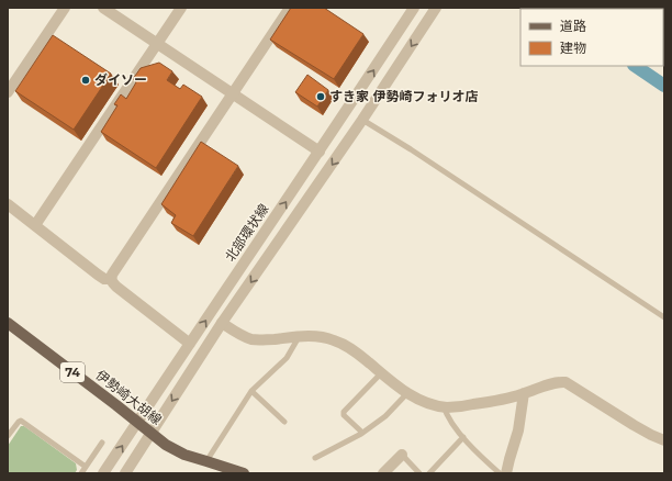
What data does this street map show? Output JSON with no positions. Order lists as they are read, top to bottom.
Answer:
{
  "streets": {
    "main road": ["74", "伊勢崎大胡線"],
    "street": ["北部環状線"]
  },
  "crossings": [
    ["北部環状線", "伊勢崎大胡線"]
  ],
  "places": ["ダイソー", "すき家 伊勢崎フォリオ店"],
  "legend": ["道路", "建物"]
}
